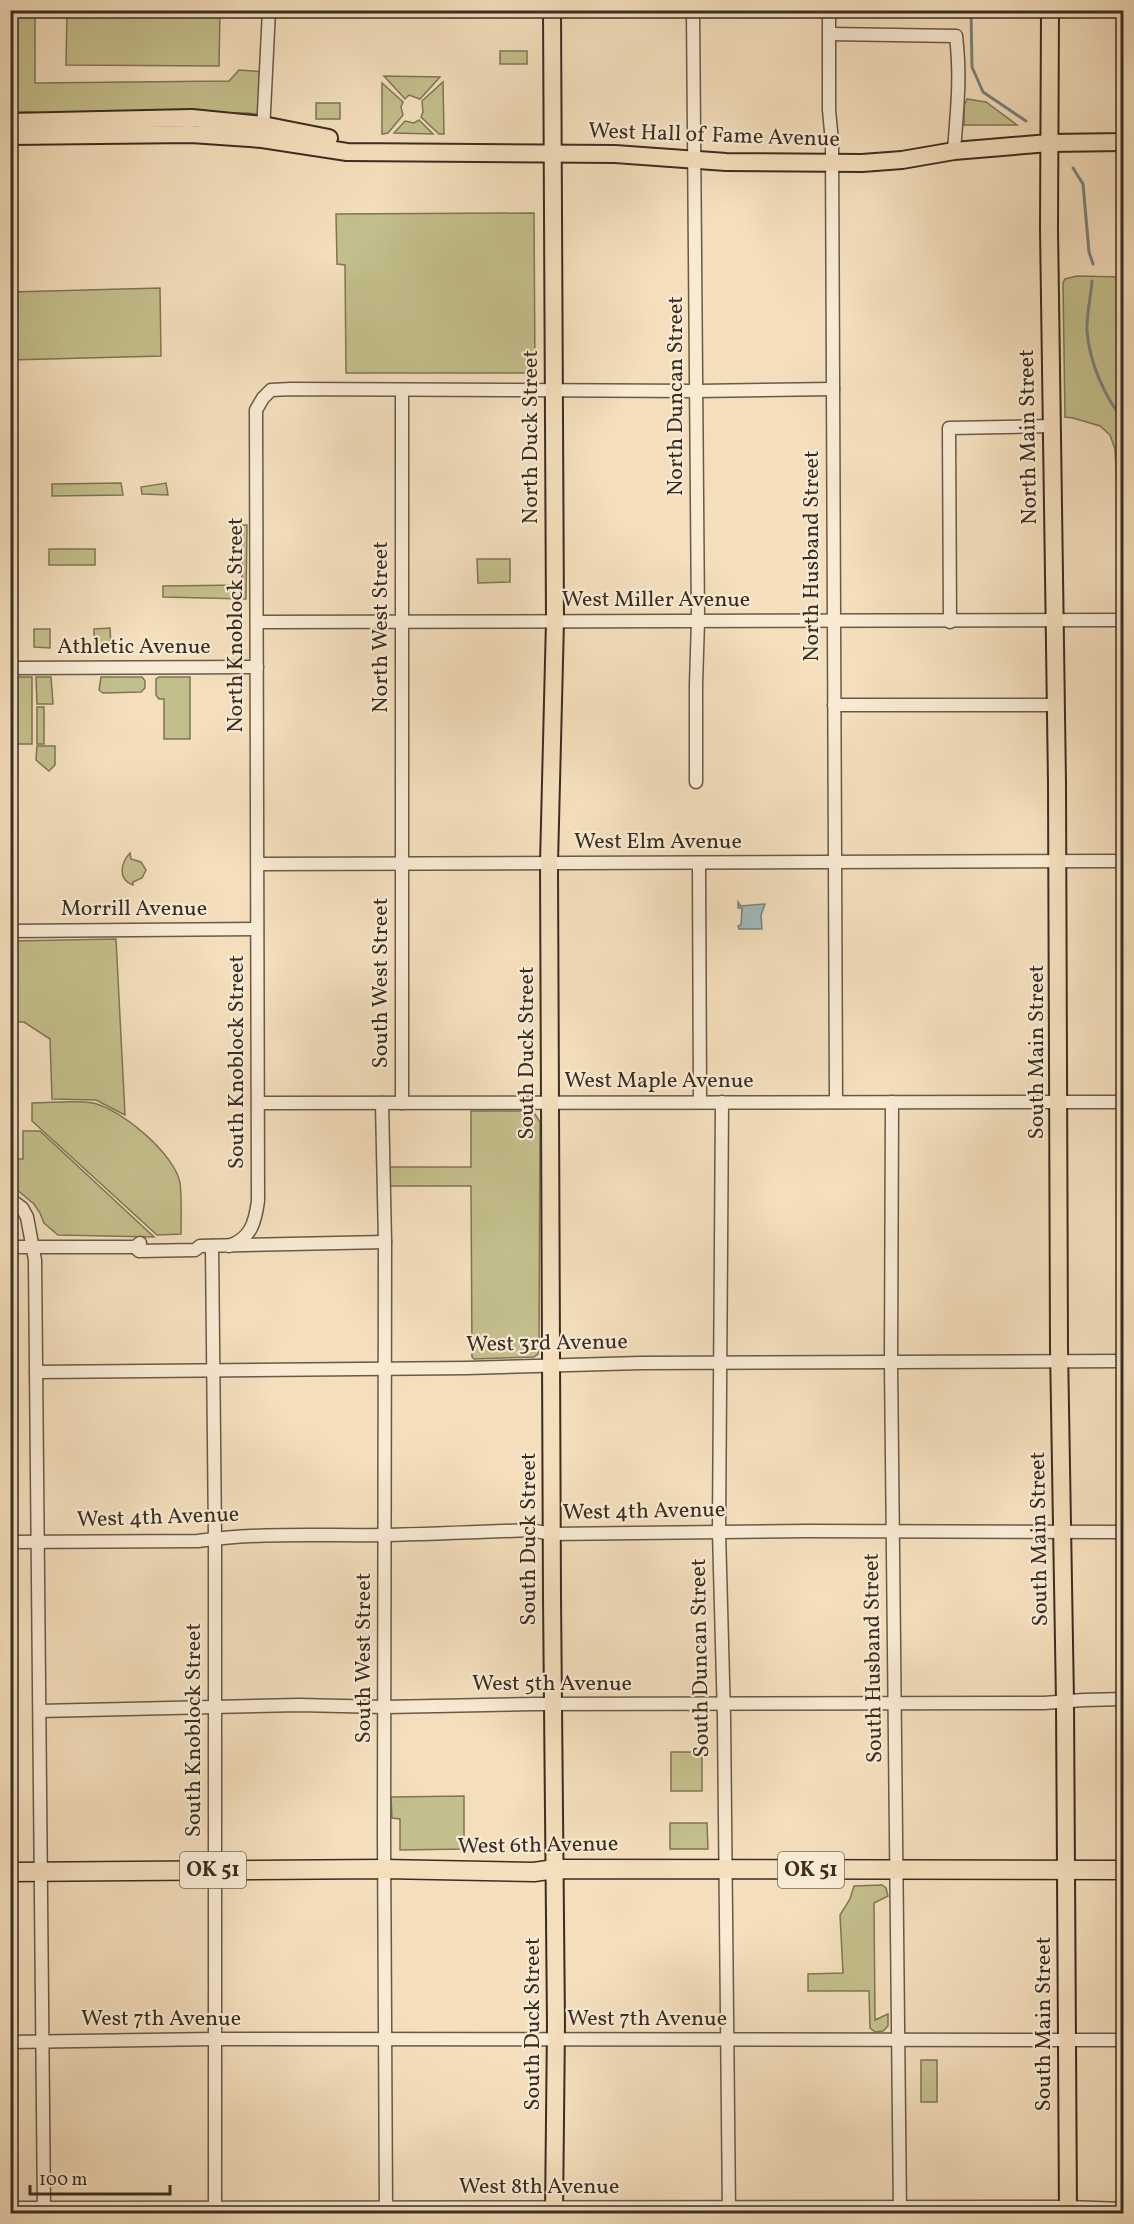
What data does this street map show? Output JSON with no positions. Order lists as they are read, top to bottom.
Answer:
{
  "streets": {
    "highway": ["West 6th Avenue", "OK 51"],
    "main road": [
      "West Hall of Fame Avenue",
      "North Duck Street",
      "North Main Street",
      "South Main Street",
      "South Duck Street"
    ],
    "street": [
      "North Duncan Street",
      "North Husband Street",
      "West Miller Avenue",
      "North Knoblock Street",
      "North West Street",
      "Athletic Avenue",
      "West Elm Avenue",
      "Morrill Avenue",
      "South West Street",
      "South Knoblock Street",
      "West Maple Avenue",
      "West 3rd Avenue",
      "West 4th Avenue",
      "South Duncan Street",
      "South Husband Street",
      "West 5th Avenue",
      "West 7th Avenue",
      "West 8th Avenue"
    ]
  },
  "crossings": [
    ["West Hall of Fame Avenue", "North Duncan Street"],
    ["West Hall of Fame Avenue", "North Duck Street"],
    ["West Hall of Fame Avenue", "North Main Street"],
    ["West Hall of Fame Avenue", "North Husband Street"],
    ["North Duncan Street", "West Miller Avenue"],
    ["North Duck Street", "West Miller Avenue"],
    ["North Duck Street", "West Elm Avenue"],
    ["North Duck Street", "South Duck Street"],
    ["North Main Street", "West Miller Avenue"],
    ["North Main Street", "West Elm Avenue"],
    ["North Main Street", "South Main Street"],
    ["North Husband Street", "West Miller Avenue"],
    ["North Husband Street", "West Elm Avenue"],
    ["North Husband Street", "West Maple Avenue"],
    ["West Miller Avenue", "North Knoblock Street"],
    ["West Miller Avenue", "North West Street"],
    ["North Knoblock Street", "North West Street"],
    ["North Knoblock Street", "Athletic Avenue"],
    ["North Knoblock Street", "West Elm Avenue"],
    ["North Knoblock Street", "South Knoblock Street"],
    ["North West Street", "West Elm Avenue"],
    ["North West Street", "South West Street"],
    ["West Elm Avenue", "South West Street"],
    ["West Elm Avenue", "South Main Street"],
    ["West Elm Avenue", "South Duck Street"],
    ["West Elm Avenue", "South Knoblock Street"],
    ["Morrill Avenue", "South Knoblock Street"],
    ["South West Street", "West Maple Avenue"],
    ["South West Street", "West 3rd Avenue"],
    ["South West Street", "West 4th Avenue"],
    ["South West Street", "West 5th Avenue"],
    ["South West Street", "West 6th Avenue"],
    ["South West Street", "West 7th Avenue"],
    ["South West Street", "West 8th Avenue"],
    ["South Main Street", "West Maple Avenue"],
    ["South Main Street", "West 3rd Avenue"],
    ["South Main Street", "West 4th Avenue"],
    ["South Main Street", "West 5th Avenue"],
    ["South Main Street", "West 6th Avenue"],
    ["South Main Street", "OK 51"],
    ["South Main Street", "West 7th Avenue"],
    ["South Main Street", "West 8th Avenue"],
    ["South Duck Street", "West Maple Avenue"],
    ["South Duck Street", "West 3rd Avenue"],
    ["South Duck Street", "West 4th Avenue"],
    ["South Duck Street", "West 5th Avenue"],
    ["South Duck Street", "West 6th Avenue"],
    ["South Duck Street", "West 7th Avenue"],
    ["South Duck Street", "West 8th Avenue"],
    ["South Knoblock Street", "West Maple Avenue"],
    ["South Knoblock Street", "West 3rd Avenue"],
    ["South Knoblock Street", "West 4th Avenue"],
    ["South Knoblock Street", "West 5th Avenue"],
    ["South Knoblock Street", "West 6th Avenue"],
    ["South Knoblock Street", "West 7th Avenue"],
    ["South Knoblock Street", "West 8th Avenue"],
    ["West Maple Avenue", "South Duncan Street"],
    ["West Maple Avenue", "South Husband Street"],
    ["West 3rd Avenue", "South Duncan Street"],
    ["West 3rd Avenue", "South Husband Street"],
    ["West 4th Avenue", "South Duncan Street"],
    ["West 4th Avenue", "South Husband Street"],
    ["South Duncan Street", "West 5th Avenue"],
    ["South Duncan Street", "West 6th Avenue"],
    ["South Duncan Street", "West 7th Avenue"],
    ["South Duncan Street", "West 8th Avenue"],
    ["South Husband Street", "West 5th Avenue"],
    ["South Husband Street", "West 6th Avenue"],
    ["South Husband Street", "West 7th Avenue"],
    ["South Husband Street", "West 8th Avenue"],
    ["West 6th Avenue", "OK 51"]
  ],
  "scale_bar": "100 m"
}
